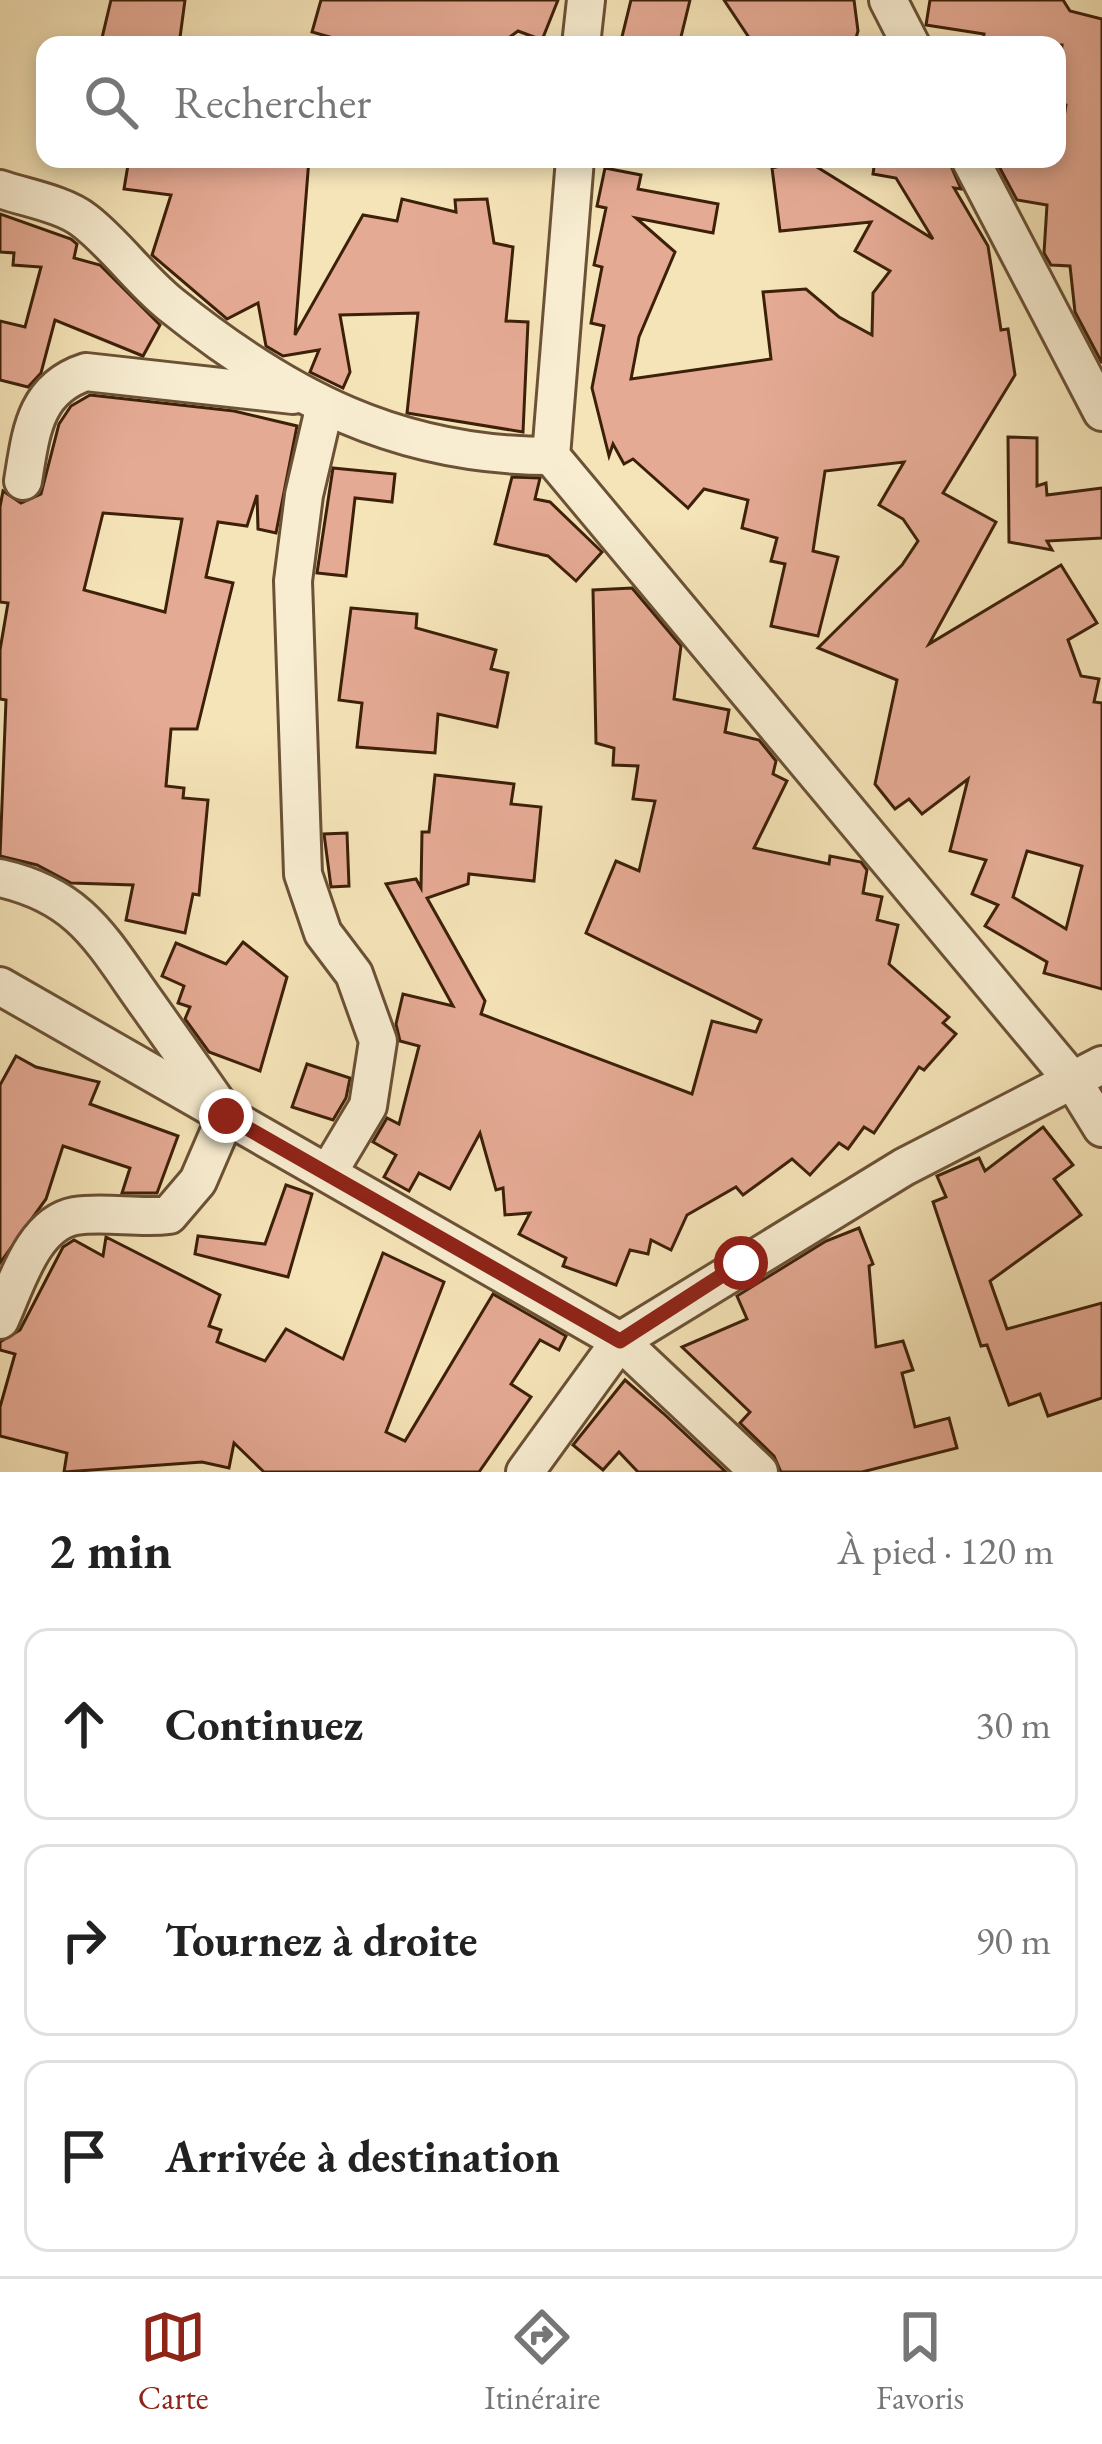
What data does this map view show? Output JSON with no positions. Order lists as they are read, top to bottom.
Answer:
{
  "page": {
    "search": "Rechercher",
    "heading": ["2 min", "À pied · 120 m"],
    "list": [
      ["Continuez", "30 m"],
      ["Tournez à droite", "90 m"],
      "Arrivée à destination"
    ],
    "nav": ["Carte", "Itinéraire", "Favoris"]
  }
}
